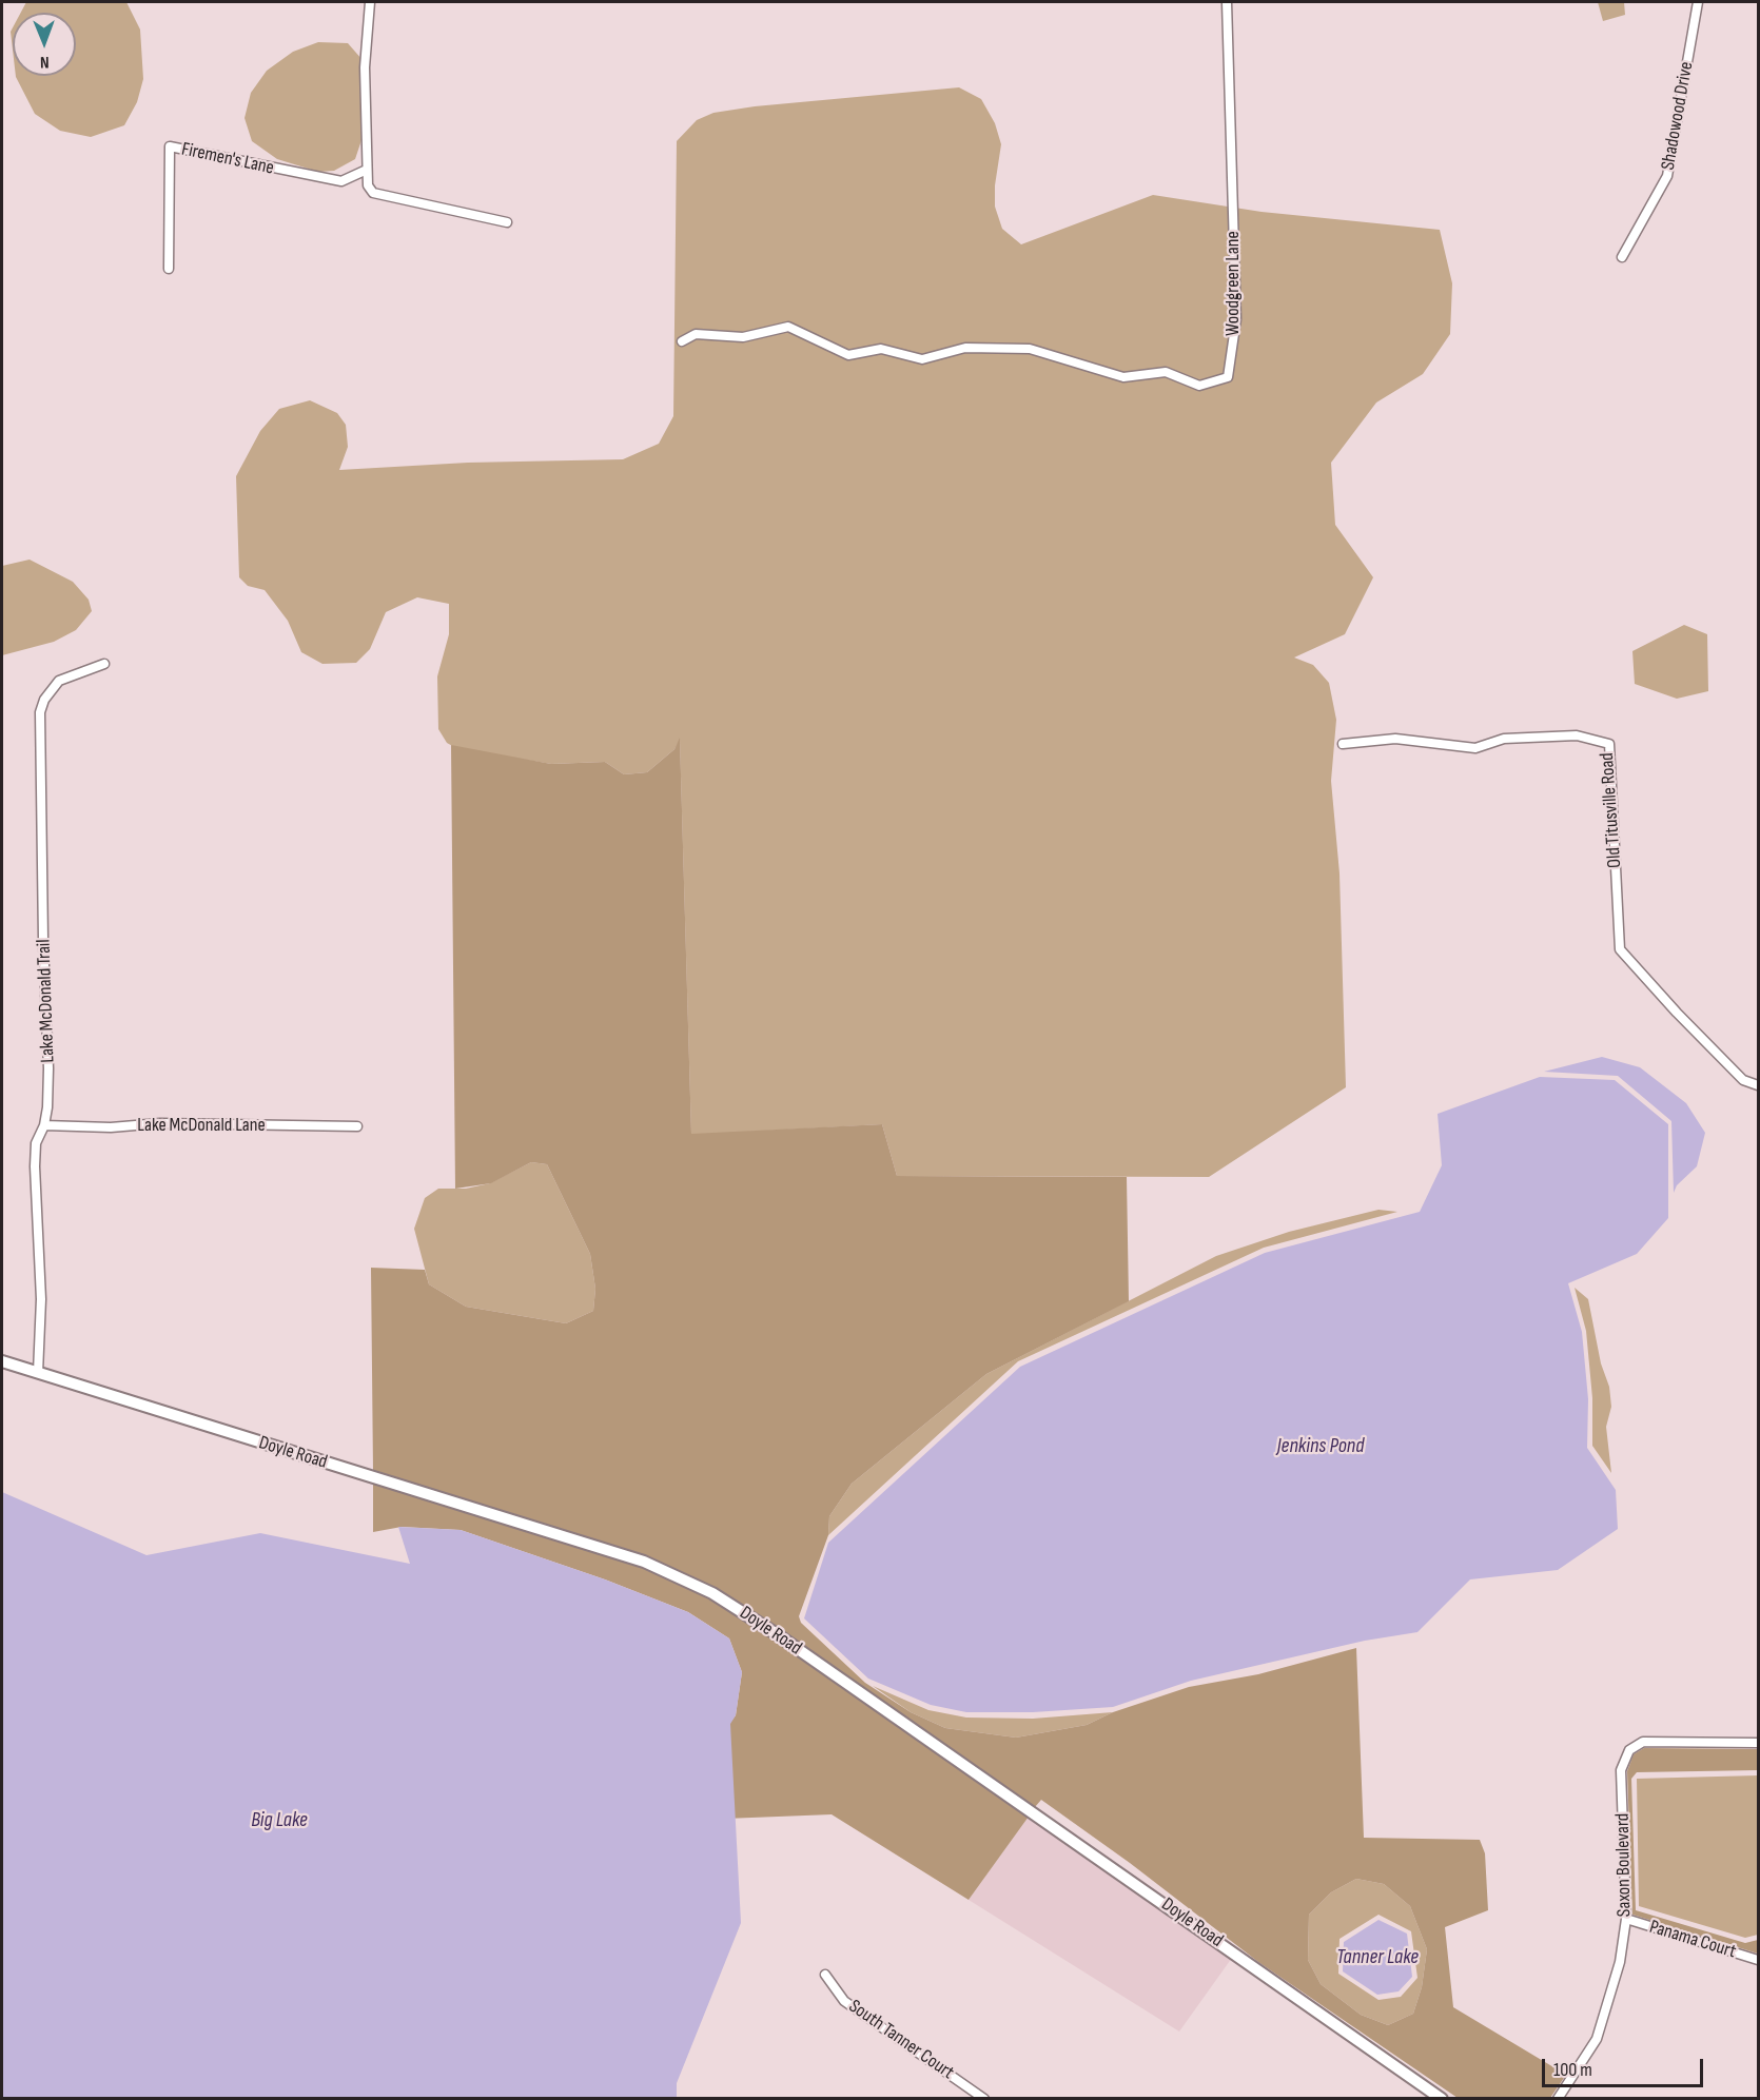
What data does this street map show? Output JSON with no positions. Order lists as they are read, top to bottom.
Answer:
{
  "streets": {
    "main road": ["Doyle Road"],
    "street": [
      "Shadowood Drive",
      "Firemen's Lane",
      "Woodgreen Lane",
      "Old Titusville Road",
      "Lake McDonald Trail",
      "Lake McDonald Lane",
      "Saxon Boulevard",
      "Panama Court",
      "South Tanner Court"
    ]
  },
  "crossings": [
    ["Lake McDonald Trail", "Lake McDonald Lane"],
    ["Lake McDonald Trail", "Doyle Road"],
    ["Saxon Boulevard", "Panama Court"]
  ],
  "water": ["Jenkins Pond", "Big Lake", "Tanner Lake"],
  "scale_bar": "100 m",
  "north": "bottom"
}
